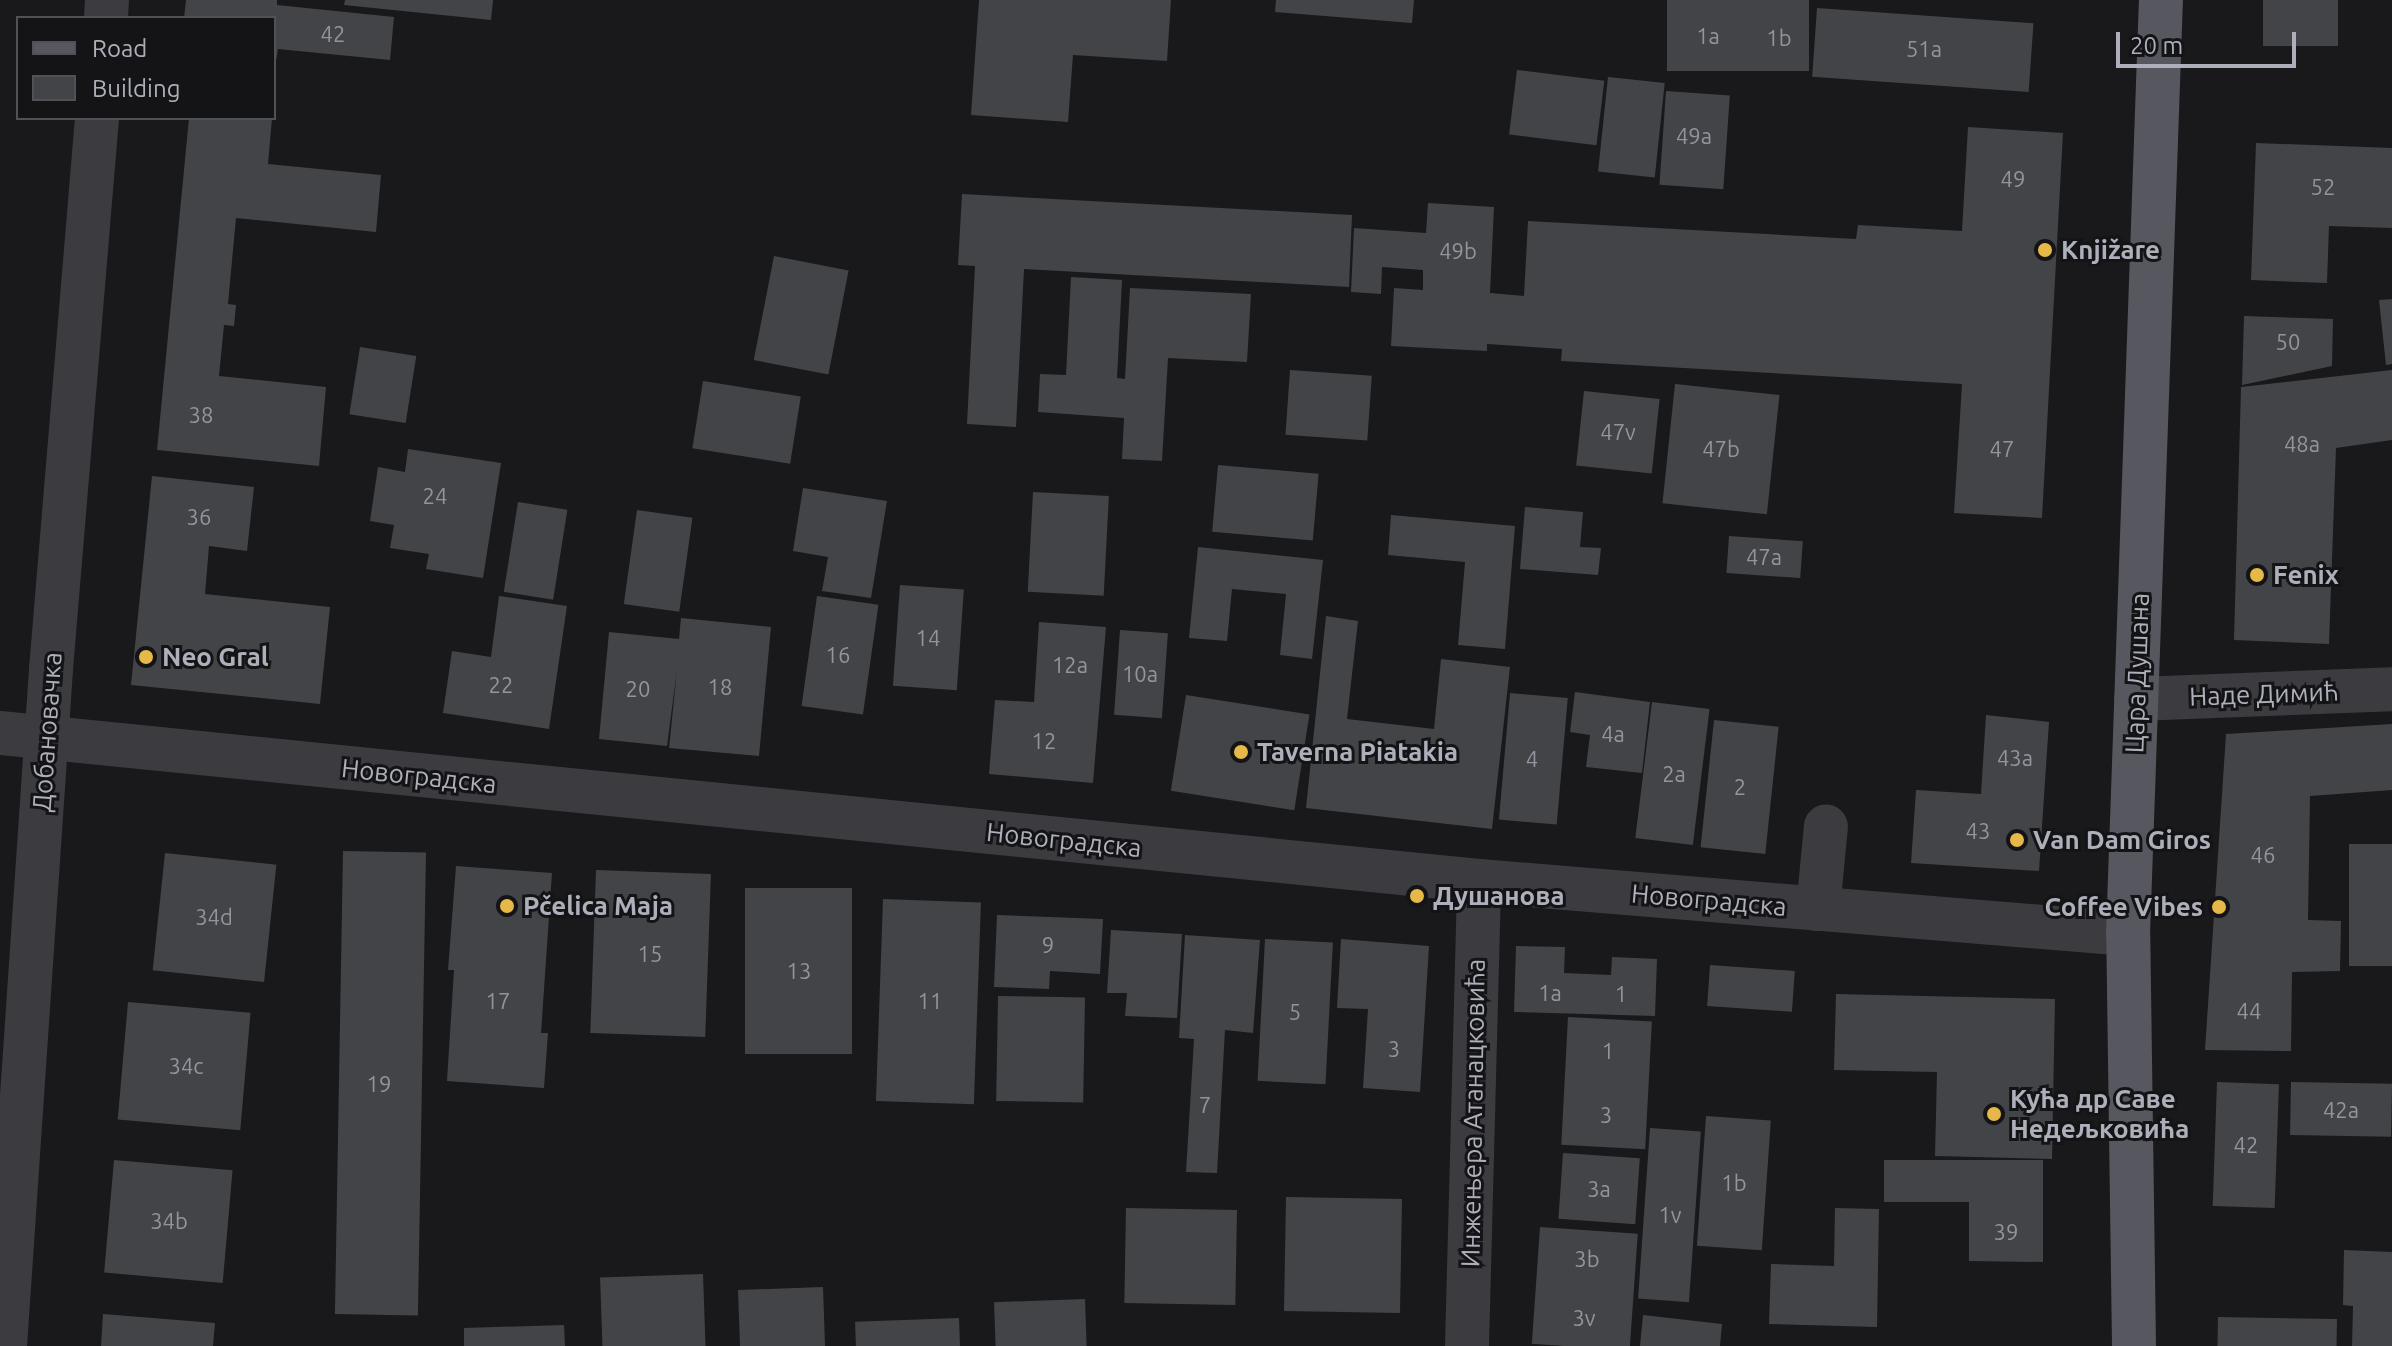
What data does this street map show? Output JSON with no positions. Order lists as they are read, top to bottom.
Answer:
{
  "streets": {
    "main road": ["Цара Душана"],
    "street": [
      "Наде Димић",
      "Добановачка",
      "Новоградска",
      "Инжењера Атанацковића"
    ]
  },
  "crossings": [
    ["Цара Душана", "Наде Димић"],
    ["Цара Душана", "Новоградска"],
    ["Добановачка", "Новоградска"],
    ["Новоградска", "Инжењера Атанацковића"]
  ],
  "places": [
    "Knjižare",
    "Fenix",
    "Neo Gral",
    "Taverna Piatakia",
    "Van Dam Giros",
    "Душанова",
    "Pčelica Maja",
    "Coffee Vibes",
    "Кућа др Саве Недељковића"
  ],
  "house_numbers": [
    "42",
    "1a",
    "1b",
    "51a",
    "49a",
    "49",
    "52",
    "49b",
    "50",
    "38",
    "47v",
    "48a",
    "47b",
    "47",
    "24",
    "36",
    "47a",
    "14",
    "16",
    "12a",
    "10a",
    "22",
    "18",
    "20",
    "4a",
    "12",
    "43a",
    "4",
    "2a",
    "2",
    "43",
    "46",
    "34d",
    "9",
    "15",
    "13",
    "1a",
    "1",
    "17",
    "11",
    "44",
    "5",
    "3",
    "1",
    "34c",
    "19",
    "7",
    "42a",
    "3",
    "42",
    "1b",
    "3a",
    "1v",
    "34b",
    "39",
    "3b",
    "3v"
  ],
  "legend": ["Road", "Building"],
  "scale_bar": "20 m"
}
